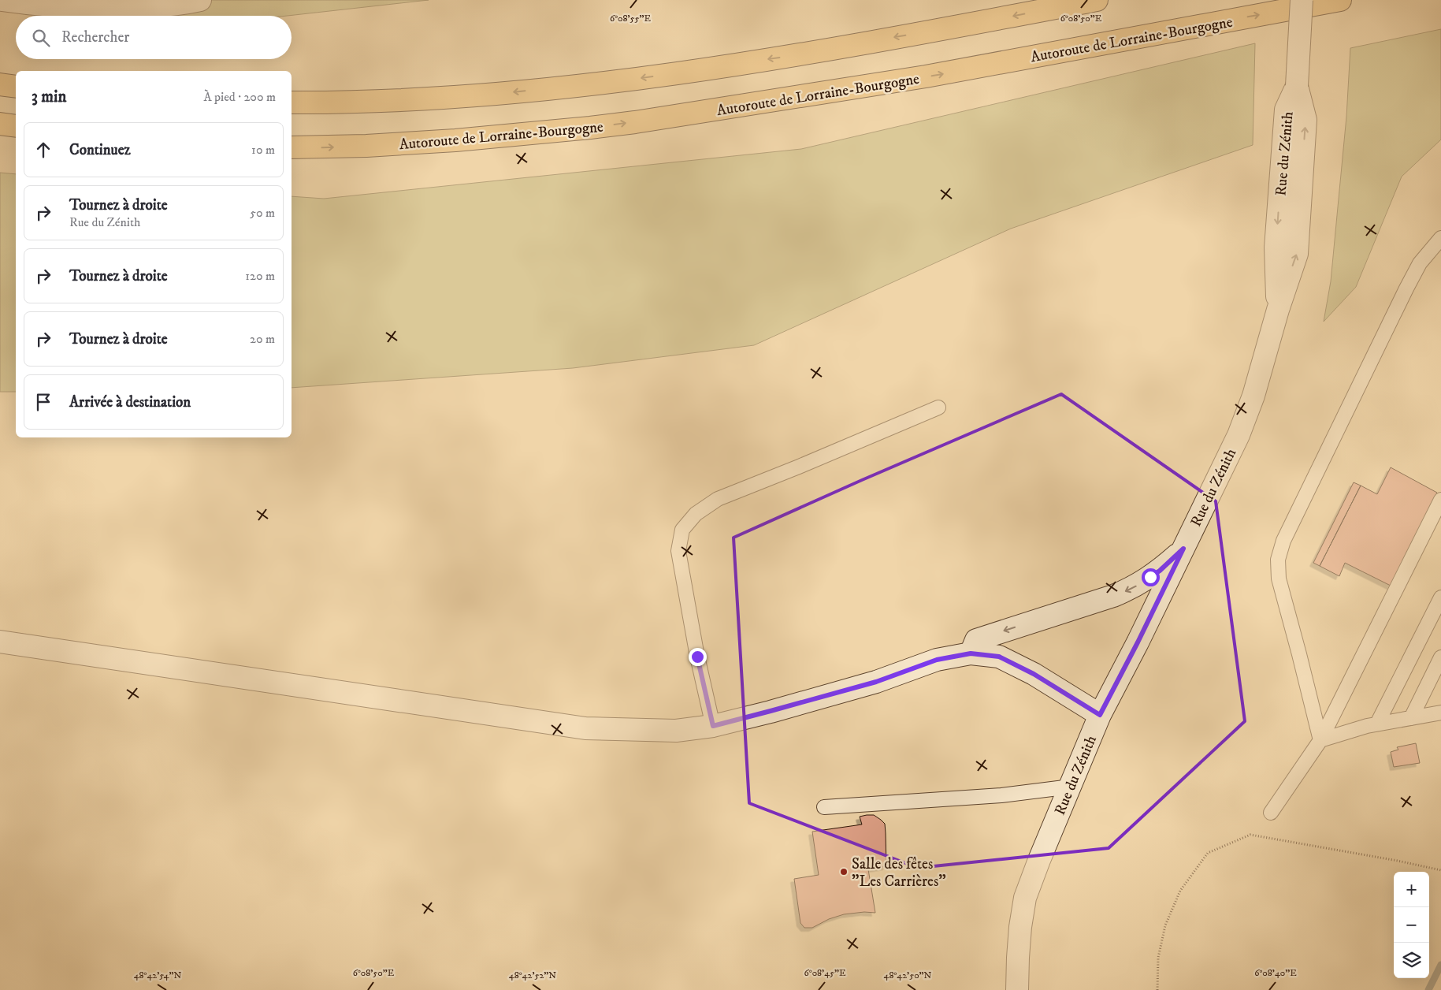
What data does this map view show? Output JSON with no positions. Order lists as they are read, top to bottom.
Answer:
{
  "streets": {
    "highway": ["Autoroute de Lorraine-Bourgogne"],
    "street": ["Rue du Zénith"]
  },
  "places": ["Salle des fêtes \"Les Carrières\""],
  "page": {
    "search": "Rechercher",
    "heading": ["3 min", "À pied · 200 m"],
    "list": [
      ["Continuez", "10 m"],
      ["Tournez à droite", "Rue du Zénith", "50 m"],
      ["Tournez à droite", "120 m"],
      ["Tournez à droite", "20 m"],
      "Arrivée à destination"
    ],
    "map_buttons": ["+", "−"]
  },
  "coordinates": [
    "6°08'50\"E",
    "6°08'55\"E",
    "6°08'45\"E",
    "6°08'40\"E",
    "48°42'54\"N",
    "48°42'52\"N",
    "48°42'50\"N"
  ]
}
